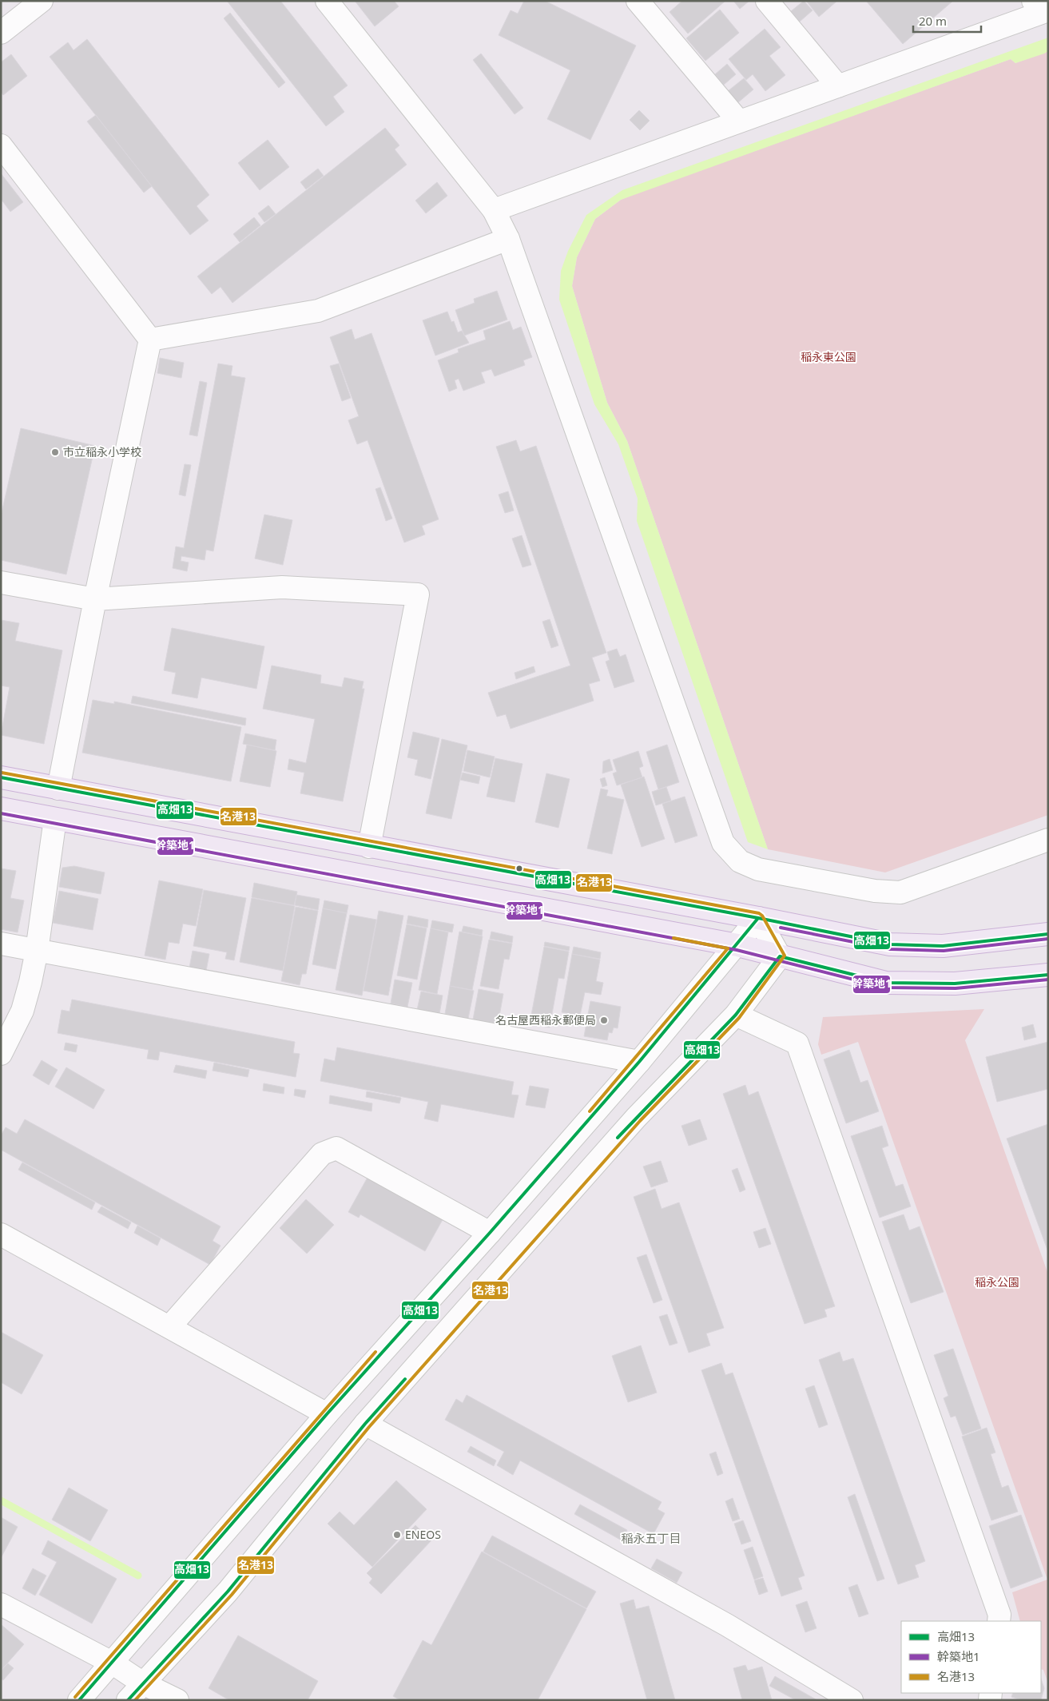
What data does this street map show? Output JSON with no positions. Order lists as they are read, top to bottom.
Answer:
{
  "districts": ["稲永五丁目"],
  "parks": ["稲永東公園", "稲永公園"],
  "places": ["市立稲永小学校", "名古屋西稲永郵便局", "ENEOS"],
  "lines": ["transit line 名港13", "transit line 高畑13", "transit line 幹築地1"],
  "legend": ["高畑13", "幹築地1", "名港13"],
  "scale_bar": "20 m"
}
